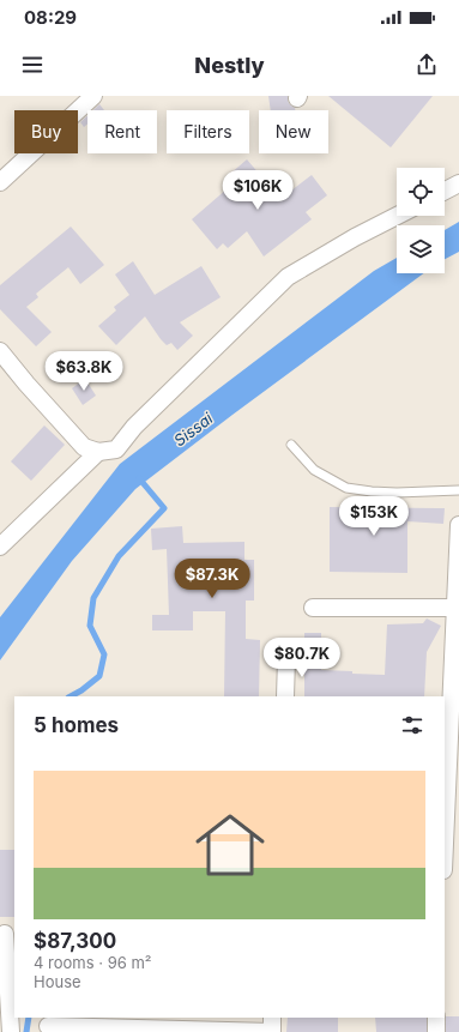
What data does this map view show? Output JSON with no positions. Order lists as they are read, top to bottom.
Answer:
{
  "water": ["Sissai"],
  "page": {
    "status": "08:29",
    "header": "Nestly",
    "chip": [
      "Buy",
      "Rent",
      "Filters",
      "New"
    ],
    "price": [
      "$106K",
      "$63.8K",
      "$153K",
      "$87.3K",
      "$80.7K"
    ],
    "heading": "5 homes",
    "list": [
      {
        "name": "$87,300",
        "note": "4 rooms · 96 m² · House"
      }
    ]
  }
}
